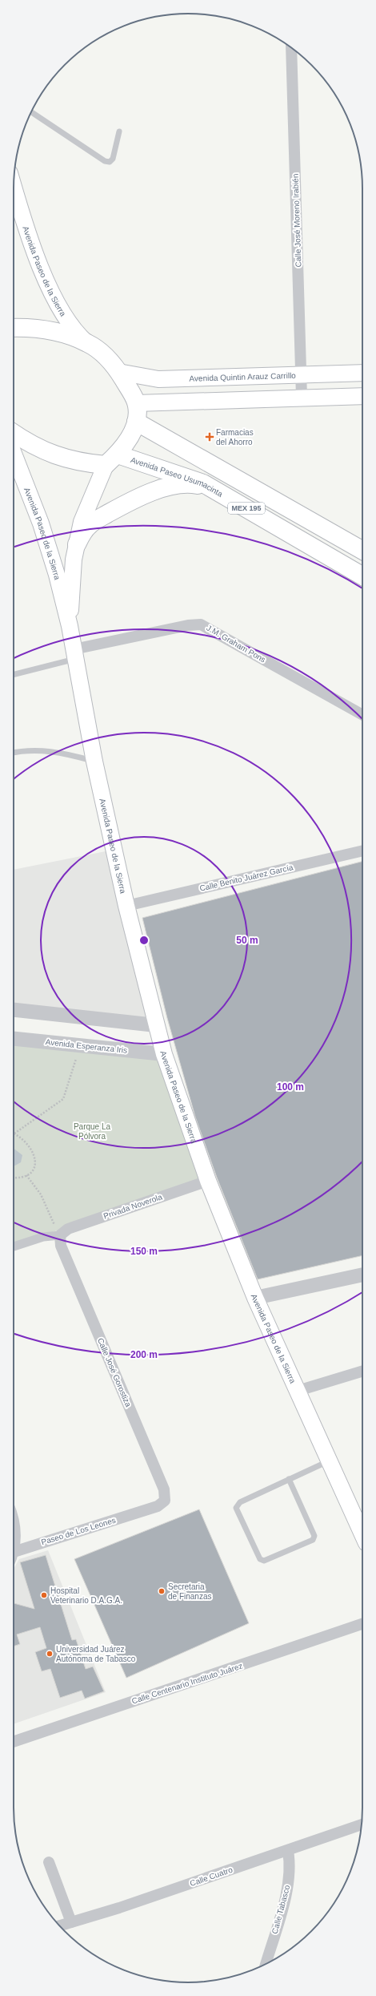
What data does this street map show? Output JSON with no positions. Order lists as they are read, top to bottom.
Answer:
{
  "streets": {
    "main road": [
      "Avenida Paseo de la Sierra",
      "Avenida Quintin Arauz Carrillo",
      "Avenida Paseo Usumacinta",
      "MEX 195"
    ],
    "street": [
      "Calle José Moreno Irabién",
      "J.M. Graham Pons",
      "Calle Benito Juárez García",
      "Avenida Esperanza Iris",
      "Privada Noverola",
      "Calle José Gorostiza",
      "Paseo de Los Leones",
      "Calle Centenario Instituto Juárez",
      "Calle Cuatro",
      "Calle Tabasco"
    ]
  },
  "crossings": [
    ["Calle José Moreno Irabién", "Avenida Quintin Arauz Carrillo"],
    ["Avenida Paseo de la Sierra", "Avenida Paseo Usumacinta"],
    ["Avenida Paseo de la Sierra", "J.M. Graham Pons"],
    ["Avenida Paseo de la Sierra", "Calle Benito Juárez García"],
    ["Avenida Paseo de la Sierra", "Avenida Esperanza Iris"],
    ["Avenida Paseo de la Sierra", "Privada Noverola"],
    ["Privada Noverola", "Calle José Gorostiza"],
    ["Calle José Gorostiza", "Paseo de Los Leones"],
    ["Calle Cuatro", "Calle Tabasco"]
  ],
  "parks": ["Parque La Pólvora"],
  "places": {
    "health": ["Farmacias del Ahorro"],
    "other": ["Secretaria de Finanzas", "Hospital Veterinario D.A.G.A.", "Universidad Juárez Autónoma de Tabasco"]
  },
  "rings": [
    "50 m",
    "100 m",
    "150 m",
    "200 m"
  ]
}
